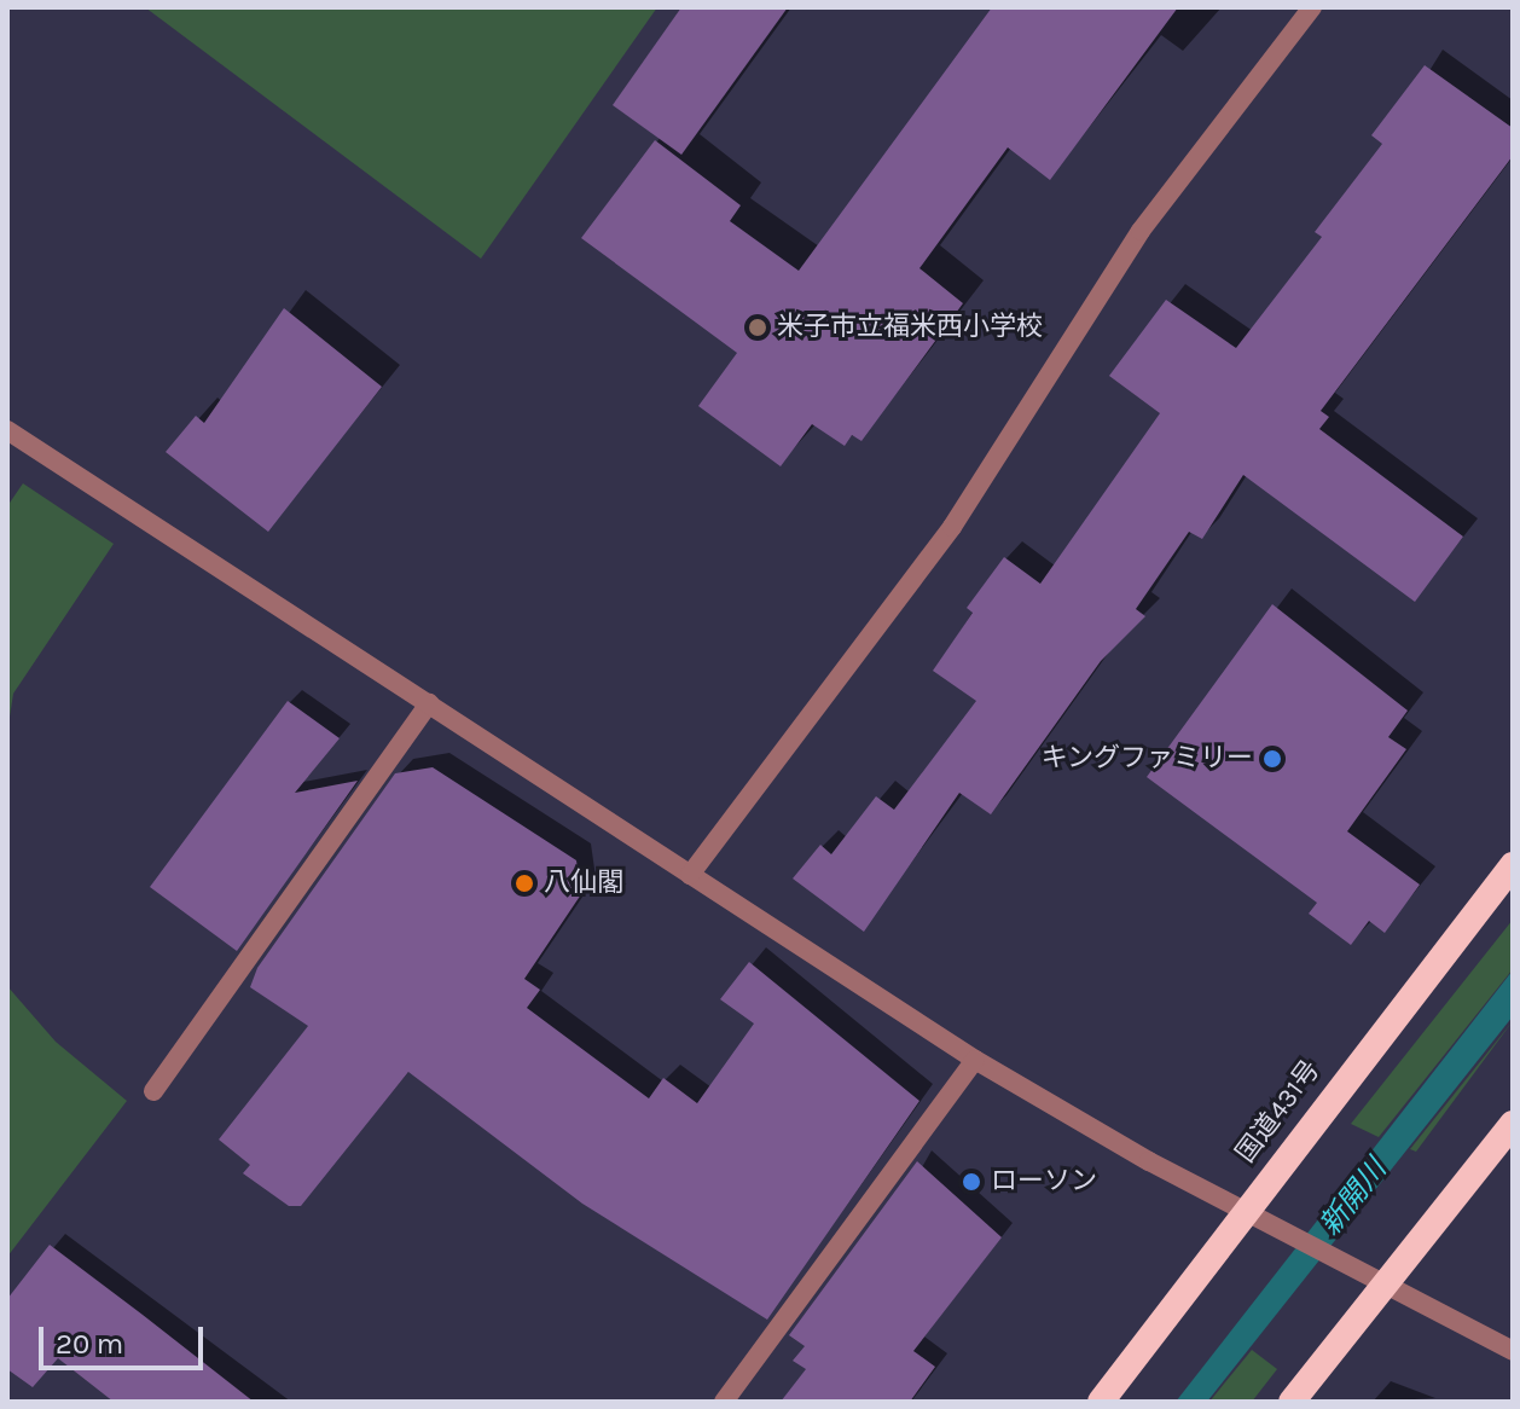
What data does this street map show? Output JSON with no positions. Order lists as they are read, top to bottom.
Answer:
{
  "streets": {
    "highway": ["国道431号"]
  },
  "water": ["新開川"],
  "places": [
    "米子市立福米西小学校",
    "キングファミリー",
    "八仙閣",
    "ローソン"
  ],
  "scale_bar": "20 m"
}
